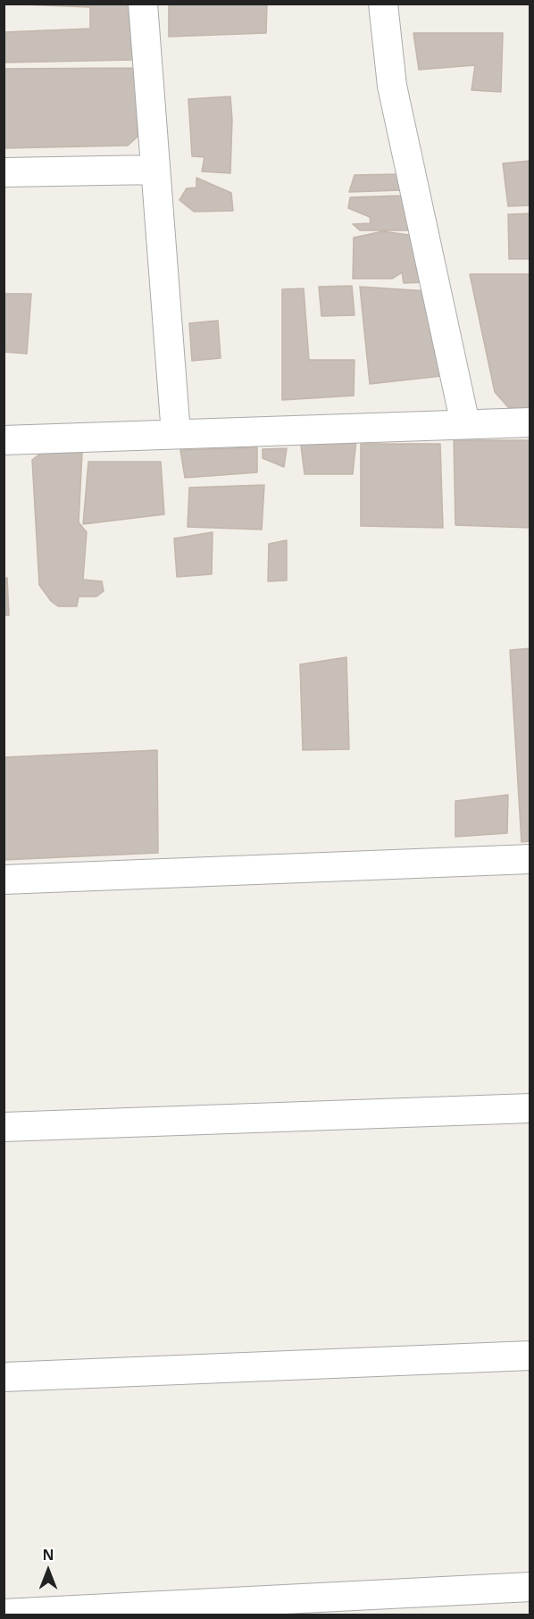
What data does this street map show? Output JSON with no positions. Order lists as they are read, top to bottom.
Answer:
{
  "north": "top"
}
